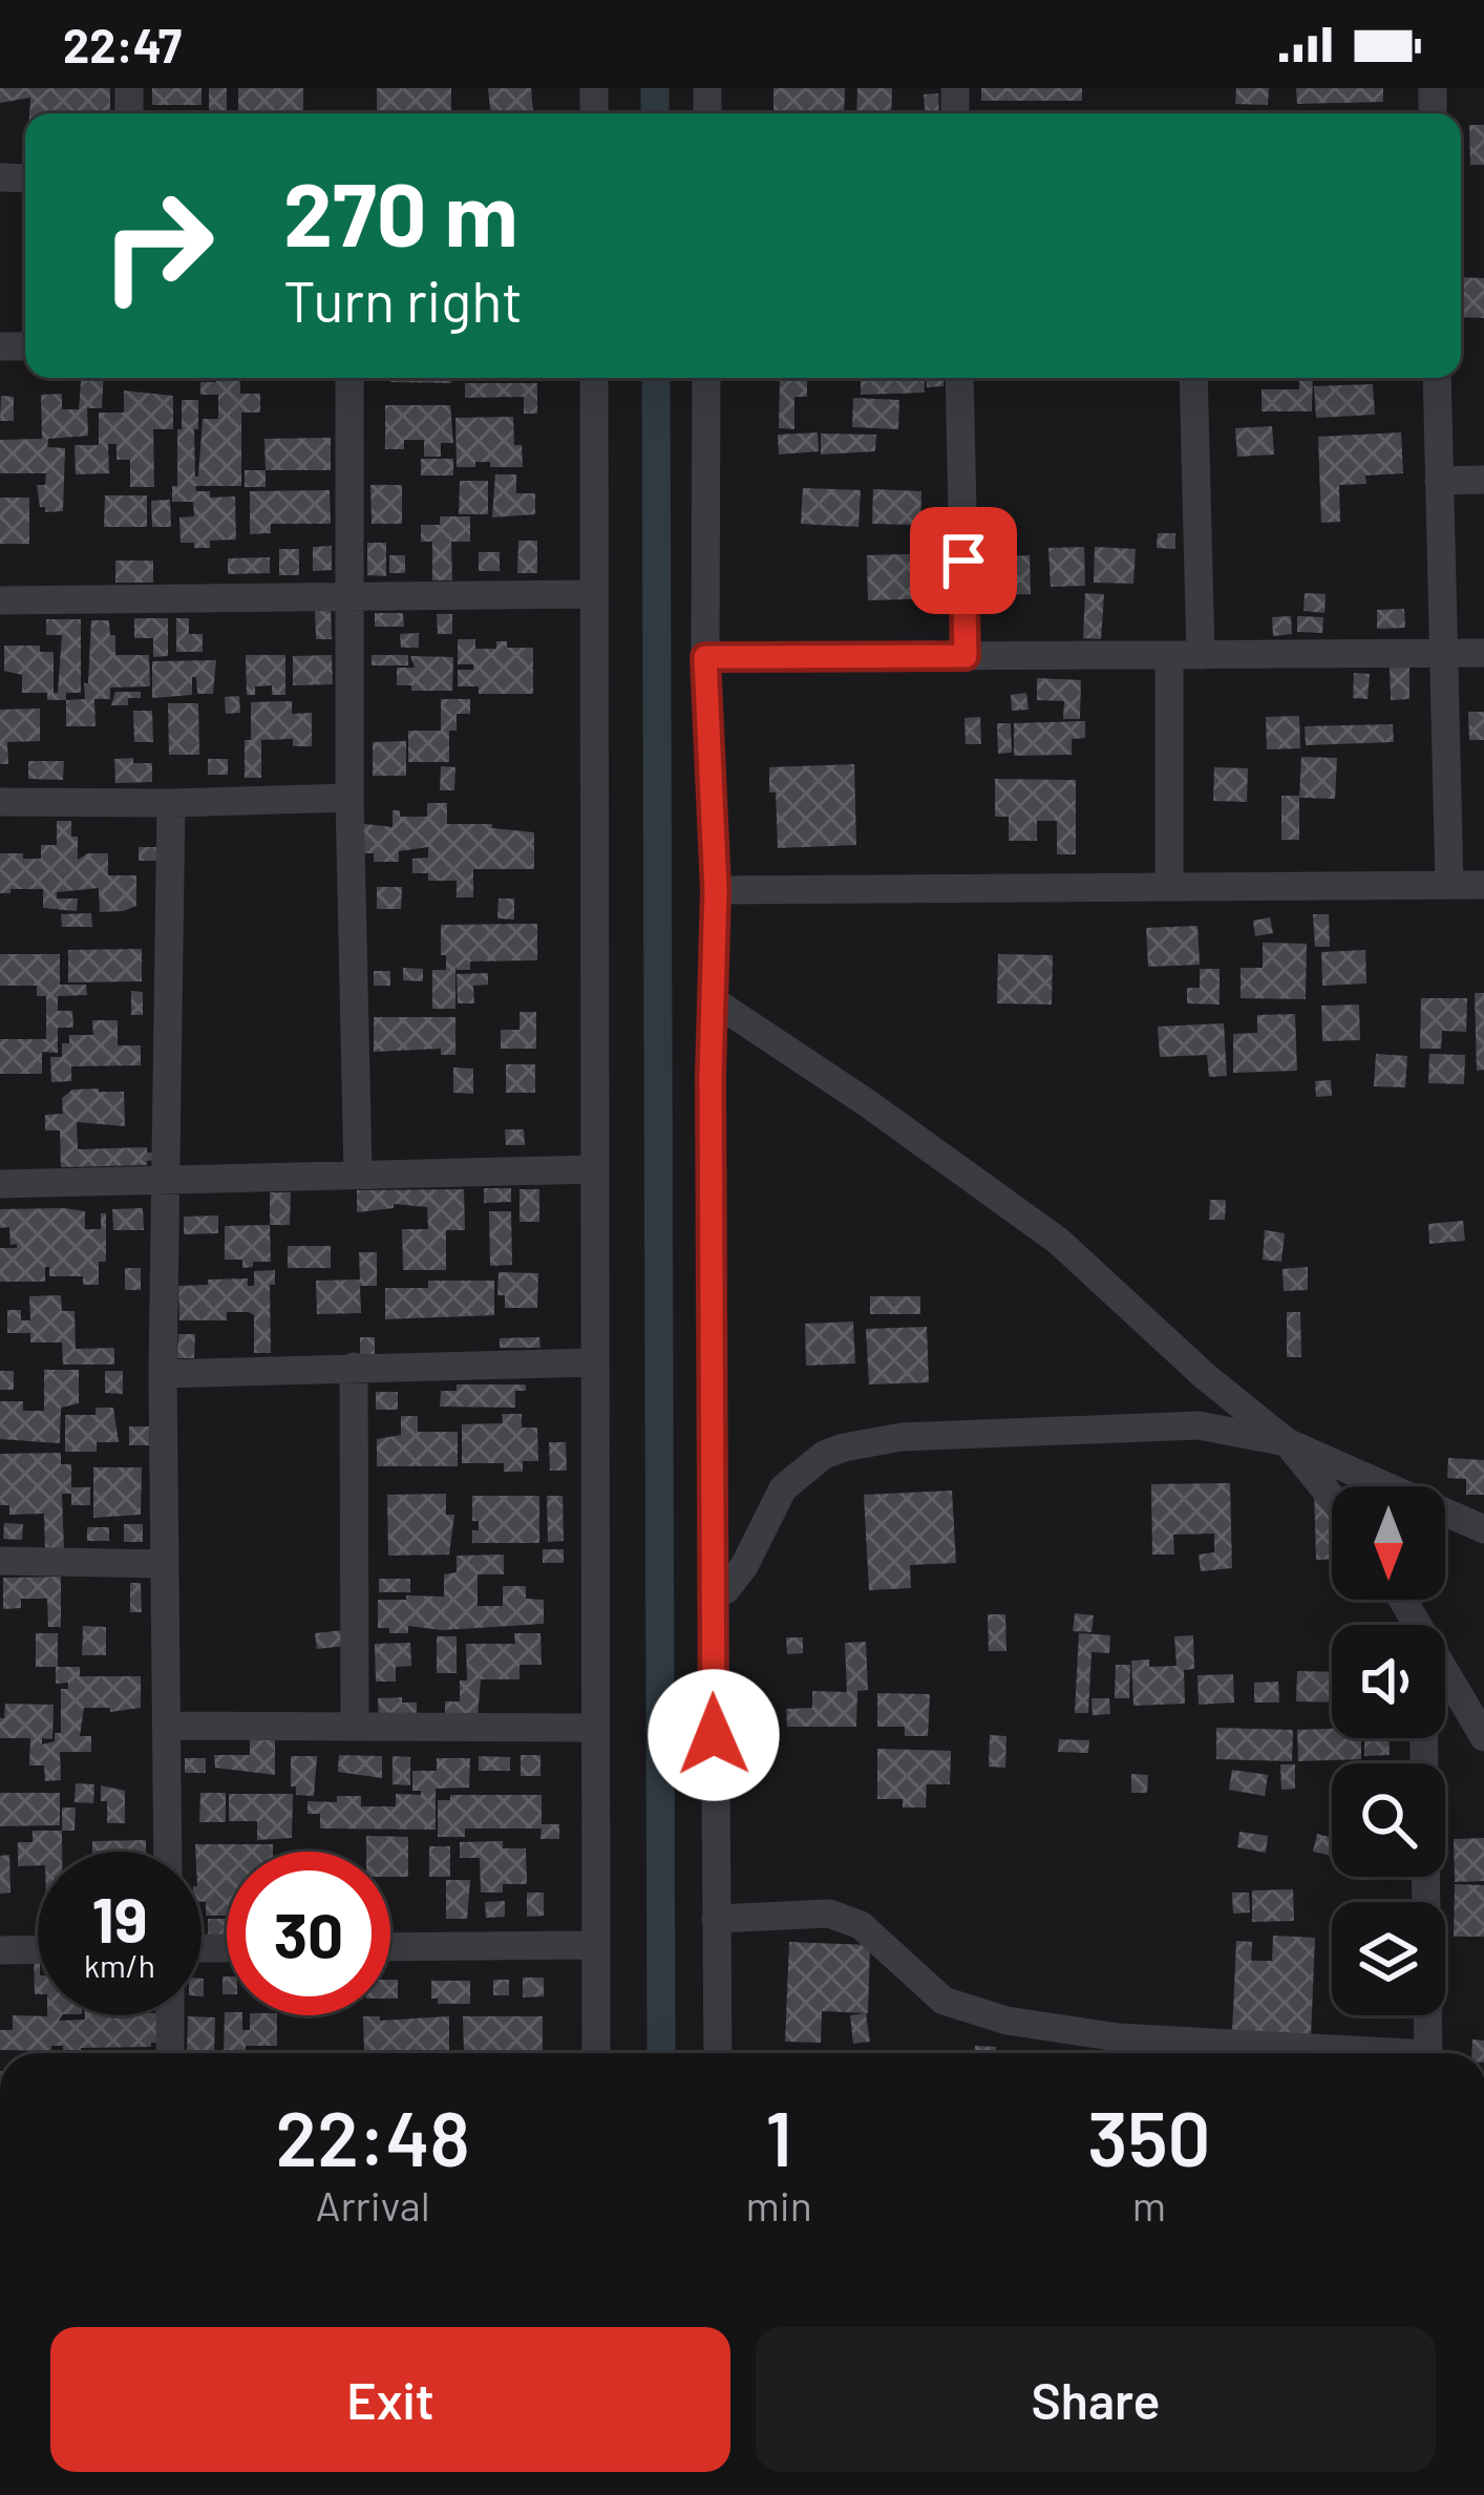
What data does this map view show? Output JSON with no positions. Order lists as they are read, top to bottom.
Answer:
{
  "north": "bottom",
  "page": {
    "status": "22:47",
    "turn": ["270 m", "Turn right"],
    "speed": "19 km/h",
    "limit": "30",
    "eta": [
      "22:48",
      "Arrival",
      "1",
      "min",
      "350",
      "m"
    ],
    "buttons": ["Exit", "Share"]
  }
}
